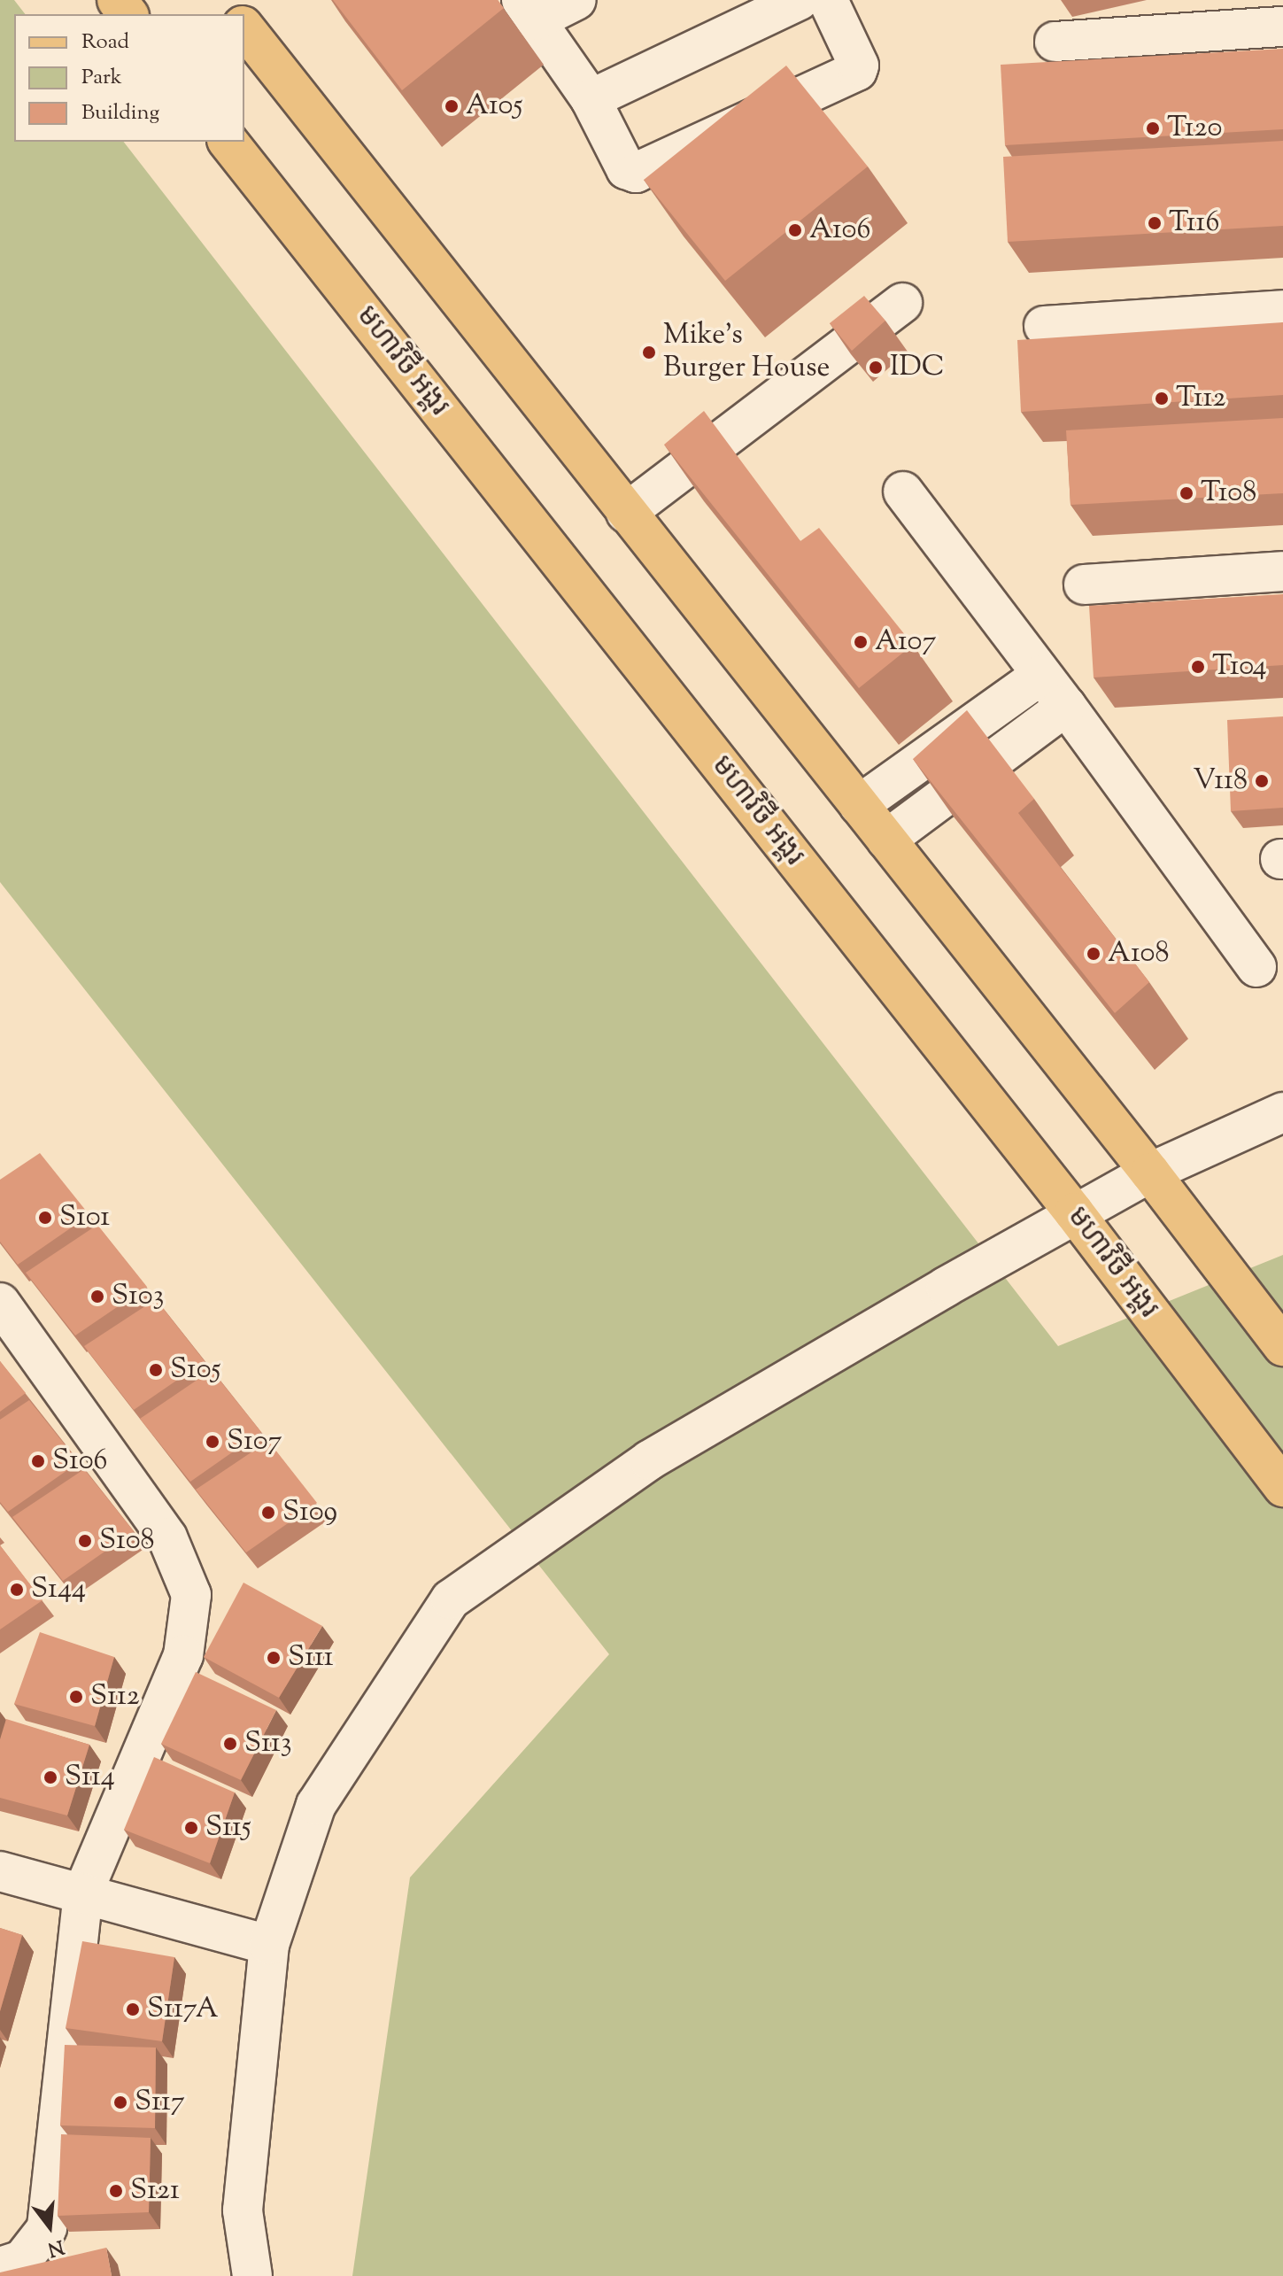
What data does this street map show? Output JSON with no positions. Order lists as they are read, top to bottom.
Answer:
{
  "streets": {
    "main road": ["មហាវិថី អង្គរ"]
  },
  "places": [
    "A105",
    "T120",
    "T116",
    "A106",
    "Mike's Burger House",
    "IDC",
    "T112",
    "T108",
    "A107",
    "T104",
    "V118",
    "A108",
    "S101",
    "S103",
    "S105",
    "S107",
    "S106",
    "S109",
    "S108",
    "S144",
    "S111",
    "S112",
    "S113",
    "S114",
    "S115",
    "S117A",
    "S117",
    "S121"
  ],
  "legend": ["Road", "Park", "Building"],
  "north": "bottom"
}
